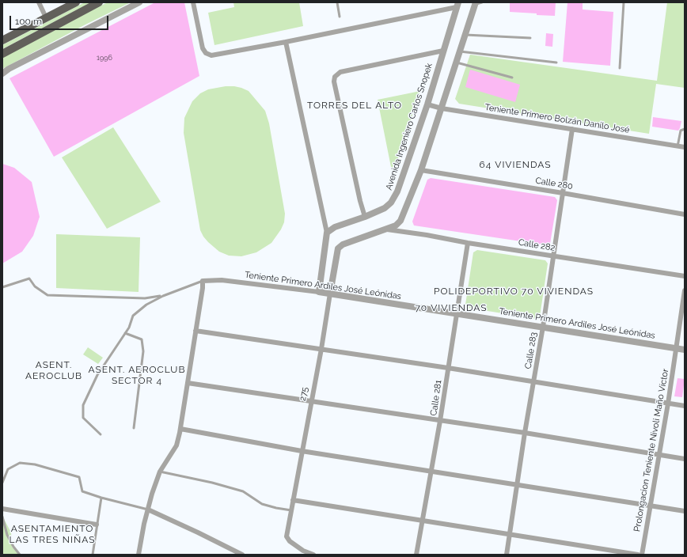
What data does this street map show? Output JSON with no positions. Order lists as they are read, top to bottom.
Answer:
{
  "streets": {
    "street": [
      "Teniente Primero Bolzán Danilo José",
      "Avenida Ingeniero Carlos Snopek",
      "Calle 280",
      "Calle 282",
      "Teniente Primero Ardiles José Leónidas",
      "Calle 283",
      "275",
      "Calle 281",
      "Prolongacion Teniente Nivoli Maño Víctor"
    ]
  },
  "crossings": [
    ["Teniente Primero Bolzán Danilo José", "Avenida Ingeniero Carlos Snopek"],
    ["Teniente Primero Bolzán Danilo José", "Calle 283"],
    ["Calle 280", "Calle 283"],
    ["Calle 282", "Calle 283"],
    ["Calle 282", "275"],
    ["Calle 282", "Calle 281"],
    ["Teniente Primero Ardiles José Leónidas", "Calle 283"],
    ["Teniente Primero Ardiles José Leónidas", "275"],
    ["Teniente Primero Ardiles José Leónidas", "Calle 281"],
    ["Teniente Primero Ardiles José Leónidas", "Prolongacion Teniente Nivoli Maño Víctor"]
  ],
  "districts": [
    "TORRES DEL ALTO",
    "64 VIVIENDAS",
    "POLIDEPORTIVO 70 VIVIENDAS",
    "70 VIVIENDAS",
    "ASENT. AEROCLUB",
    "ASENT. AEROCLUB SECTOR 4",
    "ASENTAMIENTO LAS TRES NIÑAS"
  ],
  "house_numbers": ["1996"],
  "scale_bar": "100 m"
}
